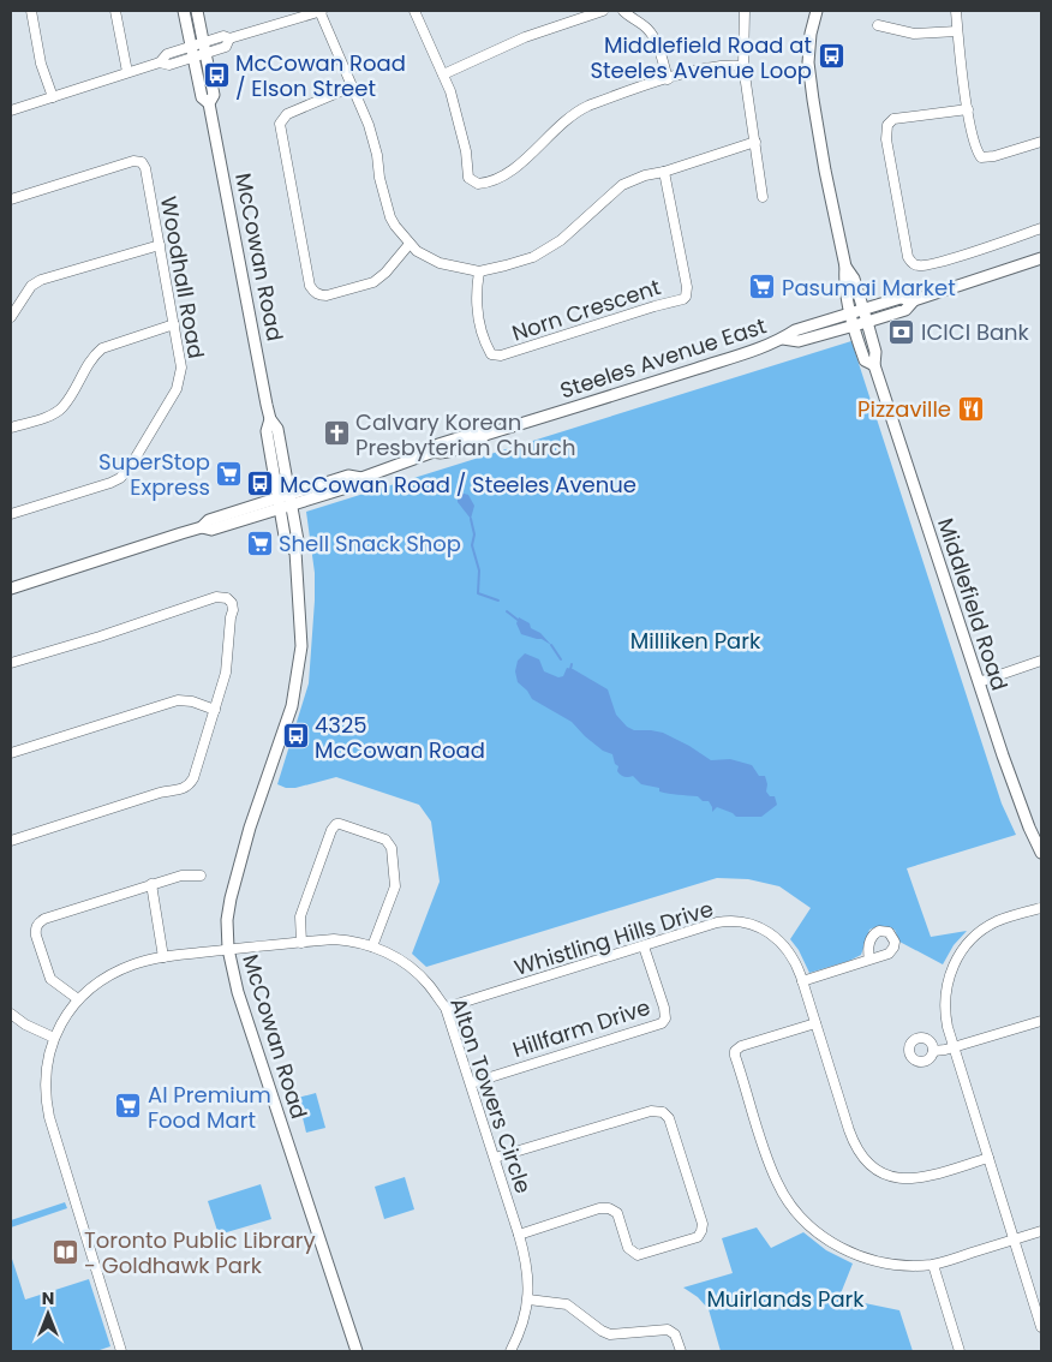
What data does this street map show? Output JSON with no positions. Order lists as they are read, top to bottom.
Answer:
{
  "streets": {
    "main road": ["McCowan Road", "Steeles Avenue East", "Middlefield Road"],
    "street": [
      "Woodhall Road",
      "Norn Crescent",
      "Whistling Hills Drive",
      "Hillfarm Drive",
      "Alton Towers Circle"
    ]
  },
  "crossings": [
    ["McCowan Road", "Steeles Avenue East"],
    ["McCowan Road", "Alton Towers Circle"],
    ["Steeles Avenue East", "Middlefield Road"],
    ["Whistling Hills Drive", "Hillfarm Drive"],
    ["Whistling Hills Drive", "Alton Towers Circle"],
    ["Hillfarm Drive", "Alton Towers Circle"]
  ],
  "parks": ["Milliken Park", "Muirlands Park"],
  "places": {
    "bus stop": [
      "Middlefield Road at Steeles Avenue Loop",
      "McCowan Road / Elson Street",
      "McCowan Road / Steeles Avenue",
      "4325 McCowan Road"
    ],
    "supermarket": [
      "Pasumai Market",
      "SuperStop Express",
      "Shell Snack Shop",
      "AI Premium Food Mart"
    ],
    "bank": ["ICICI Bank"],
    "restaurant": ["Pizzaville"],
    "church": ["Calvary Korean Presbyterian Church"],
    "library": ["Toronto Public Library - Goldhawk Park"]
  },
  "north": "top"
}
